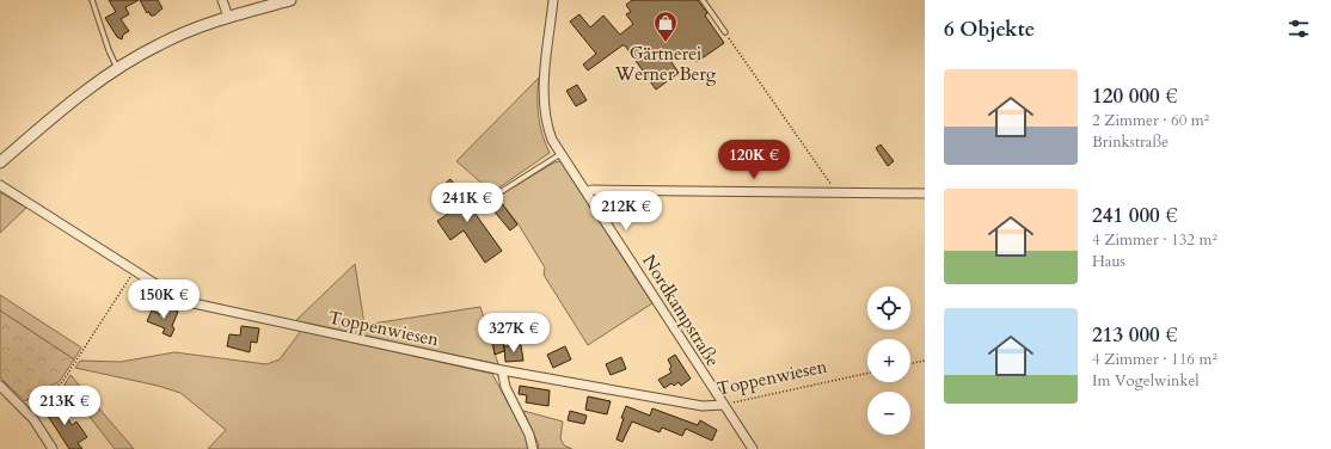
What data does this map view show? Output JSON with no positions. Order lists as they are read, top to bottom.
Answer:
{
  "streets": {
    "street": ["Nordkampstraße", "Toppenwiesen"]
  },
  "crossings": [
    ["Nordkampstraße", "Toppenwiesen"]
  ],
  "places": {
    "shop": ["Gärtnerei Werner Berg"]
  },
  "page": {
    "heading": "6 Objekte",
    "list": [
      {
        "name": "120 000 €",
        "note": "2 Zimmer · 60 m² · Brinkstraße"
      },
      {
        "name": "241 000 €",
        "note": "4 Zimmer · 132 m² · Haus"
      },
      {
        "name": "213 000 €",
        "note": "4 Zimmer · 116 m² · Im Vogelwinkel"
      }
    ],
    "price": [
      "120K €",
      "241K €",
      "212K €",
      "150K €",
      "327K €",
      "213K €"
    ],
    "map_buttons": ["+", "−"]
  }
}
